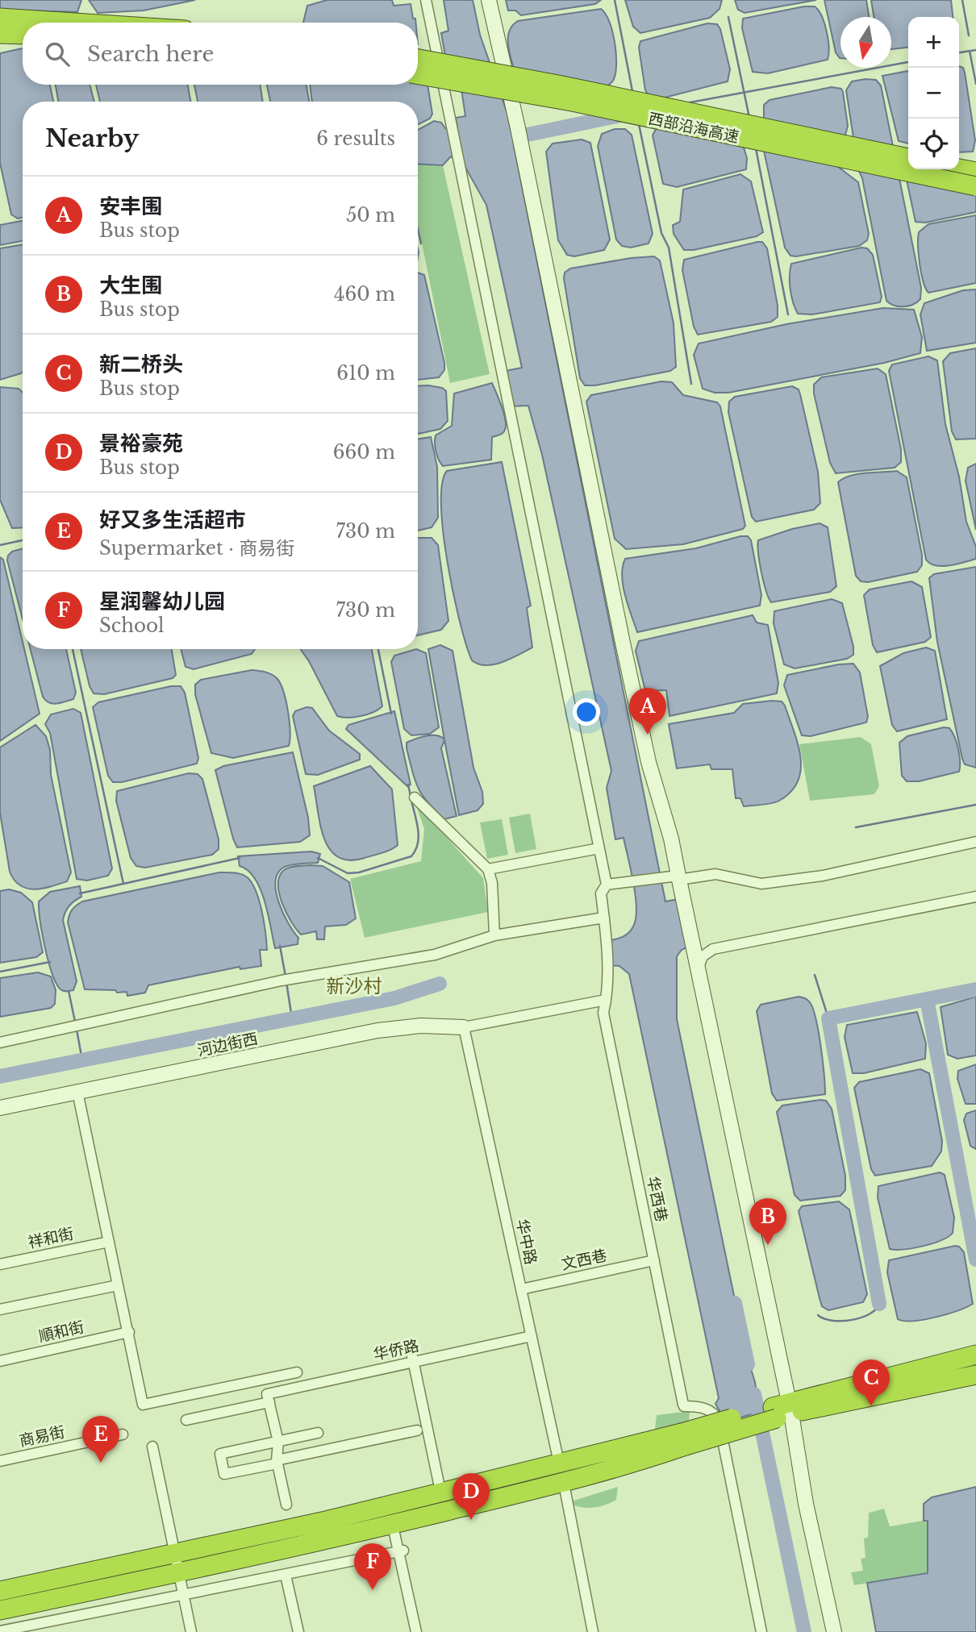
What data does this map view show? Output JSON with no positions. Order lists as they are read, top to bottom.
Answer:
{
  "streets": {
    "highway": ["西部沿海高速"],
    "street": [
      "河边街西",
      "华西巷",
      "祥和街",
      "华中路",
      "文西巷",
      "順和街",
      "华侨路",
      "商易街"
    ]
  },
  "crossings": [
    ["河边街西", "华中路"],
    ["华西巷", "文西巷"],
    ["华中路", "文西巷"],
    ["华中路", "华侨路"]
  ],
  "districts": ["新沙村"],
  "north": "bottom",
  "page": {
    "map_buttons": ["+", "−"],
    "search": "Search here",
    "heading": ["Nearby", "6 results"],
    "list": [
      {
        "mark": "A",
        "name": "安丰围",
        "note": "Bus stop",
        "value": "50 m"
      },
      {
        "mark": "B",
        "name": "大生围",
        "note": "Bus stop",
        "value": "460 m"
      },
      {
        "mark": "C",
        "name": "新二桥头",
        "note": "Bus stop",
        "value": "610 m"
      },
      {
        "mark": "D",
        "name": "景裕豪苑",
        "note": "Bus stop",
        "value": "660 m"
      },
      {
        "mark": "E",
        "name": "好又多生活超市",
        "note": "Supermarket · 商易街",
        "value": "730 m"
      },
      {
        "mark": "F",
        "name": "星润馨幼儿园",
        "note": "School",
        "value": "730 m"
      }
    ],
    "pins": [
      "A",
      "B",
      "C",
      "E",
      "D",
      "F"
    ]
  }
}
